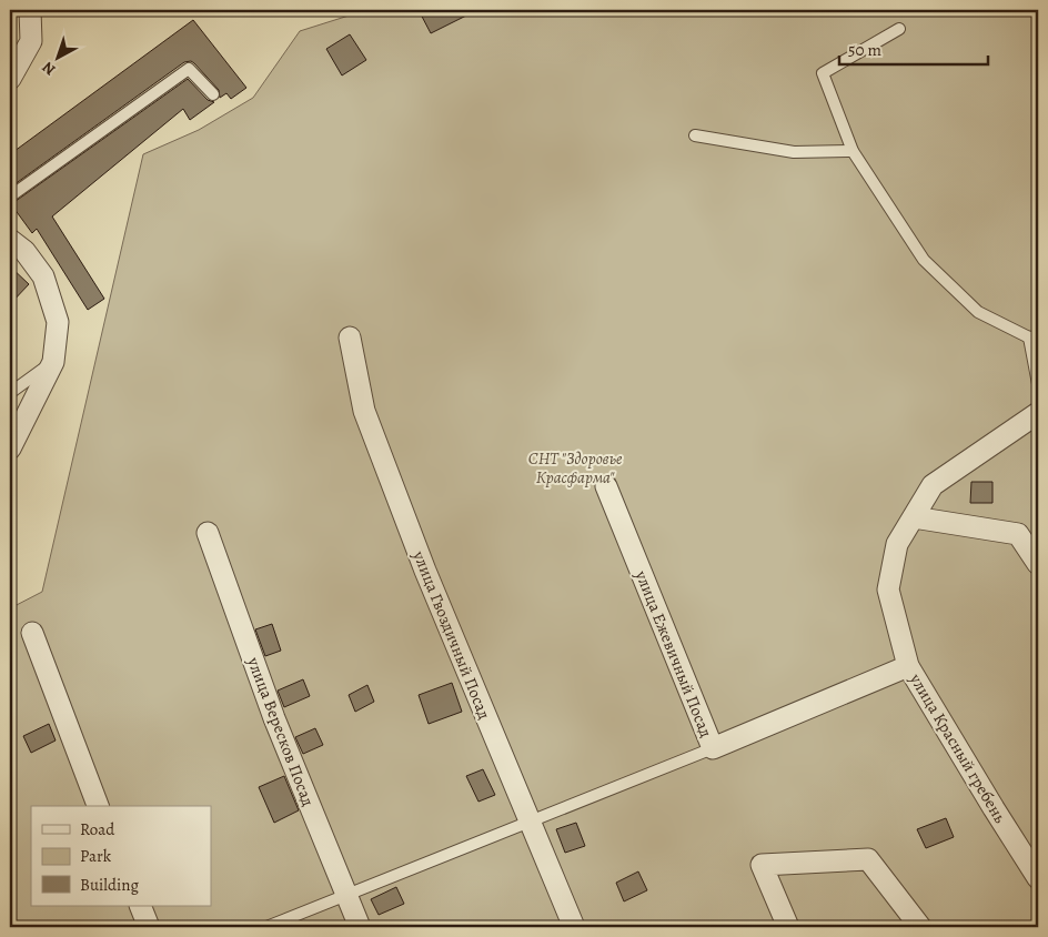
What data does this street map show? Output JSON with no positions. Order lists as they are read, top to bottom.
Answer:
{
  "streets": {
    "street": [
      "улица Гвоздичный Посад",
      "улица Ежевичный Посад",
      "улица Вересков Посад",
      "улица Красный гребень"
    ]
  },
  "crossings": [
    ["улица Ежевичный Посад", "улица Красный гребень"]
  ],
  "parks": ["СНТ \"Здоровье Красфарма\""],
  "legend": ["Road", "Park", "Building"],
  "scale_bar": "50 m",
  "north": "bottom left"
}
